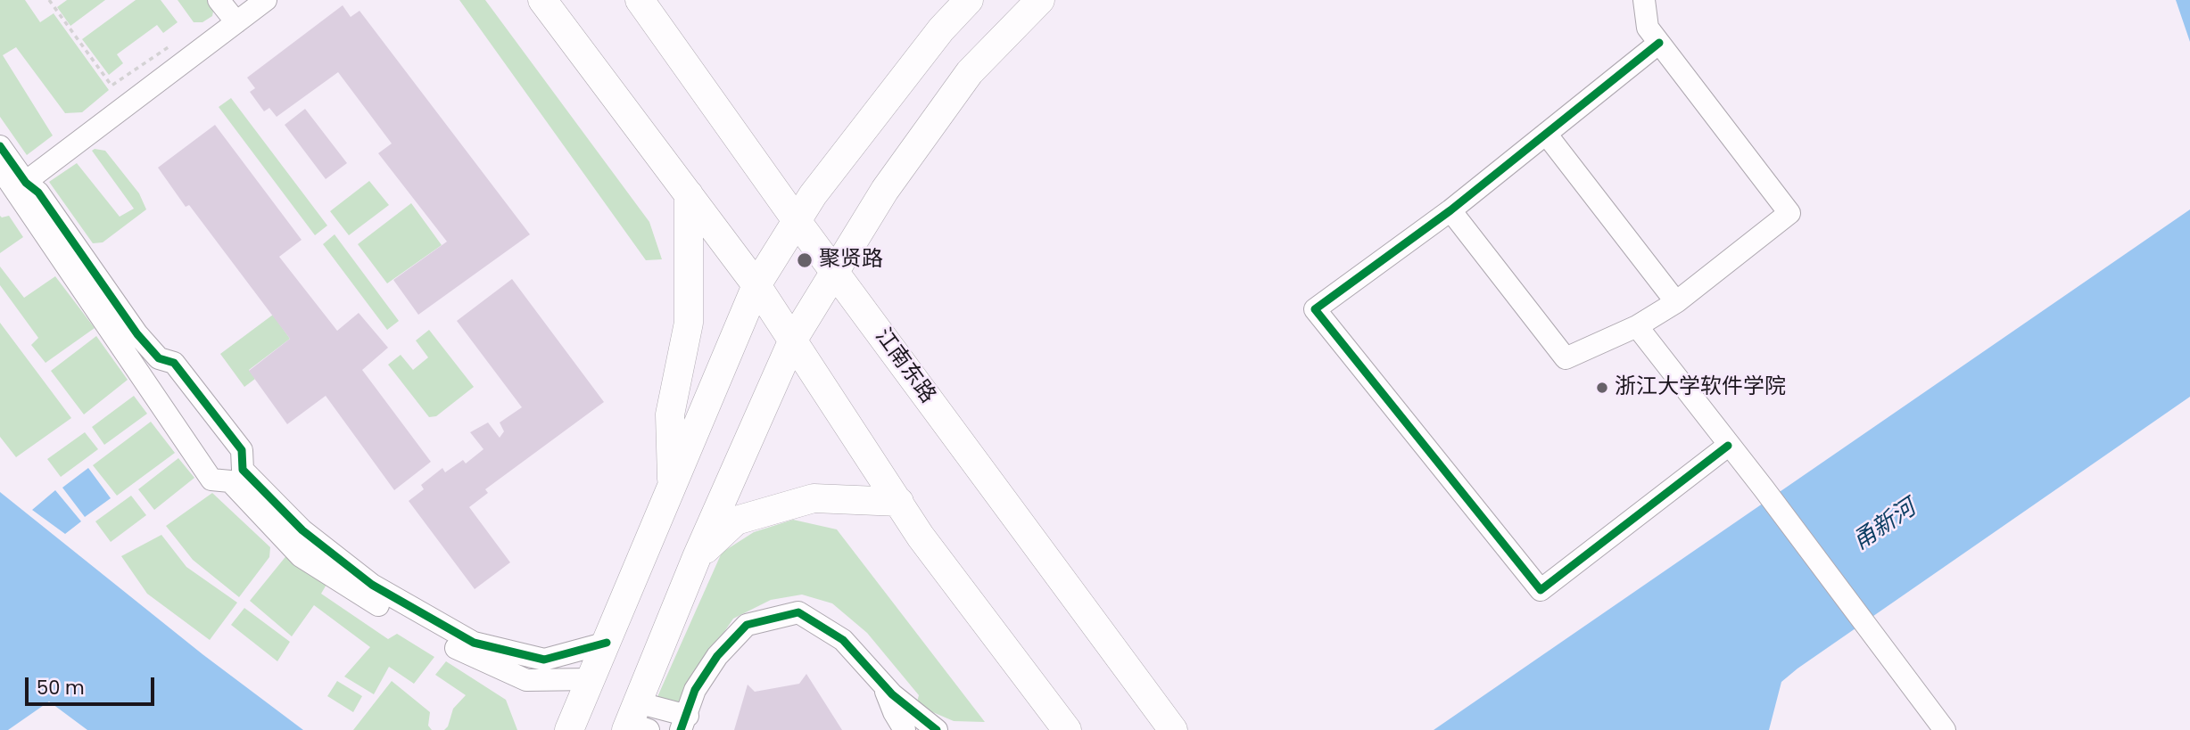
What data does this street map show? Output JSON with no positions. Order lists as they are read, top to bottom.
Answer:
{
  "streets": {
    "main road": ["江南东路"]
  },
  "water": ["甬新河"],
  "places": ["聚贤路", "浙江大学软件学院"],
  "scale_bar": "50 m"
}
